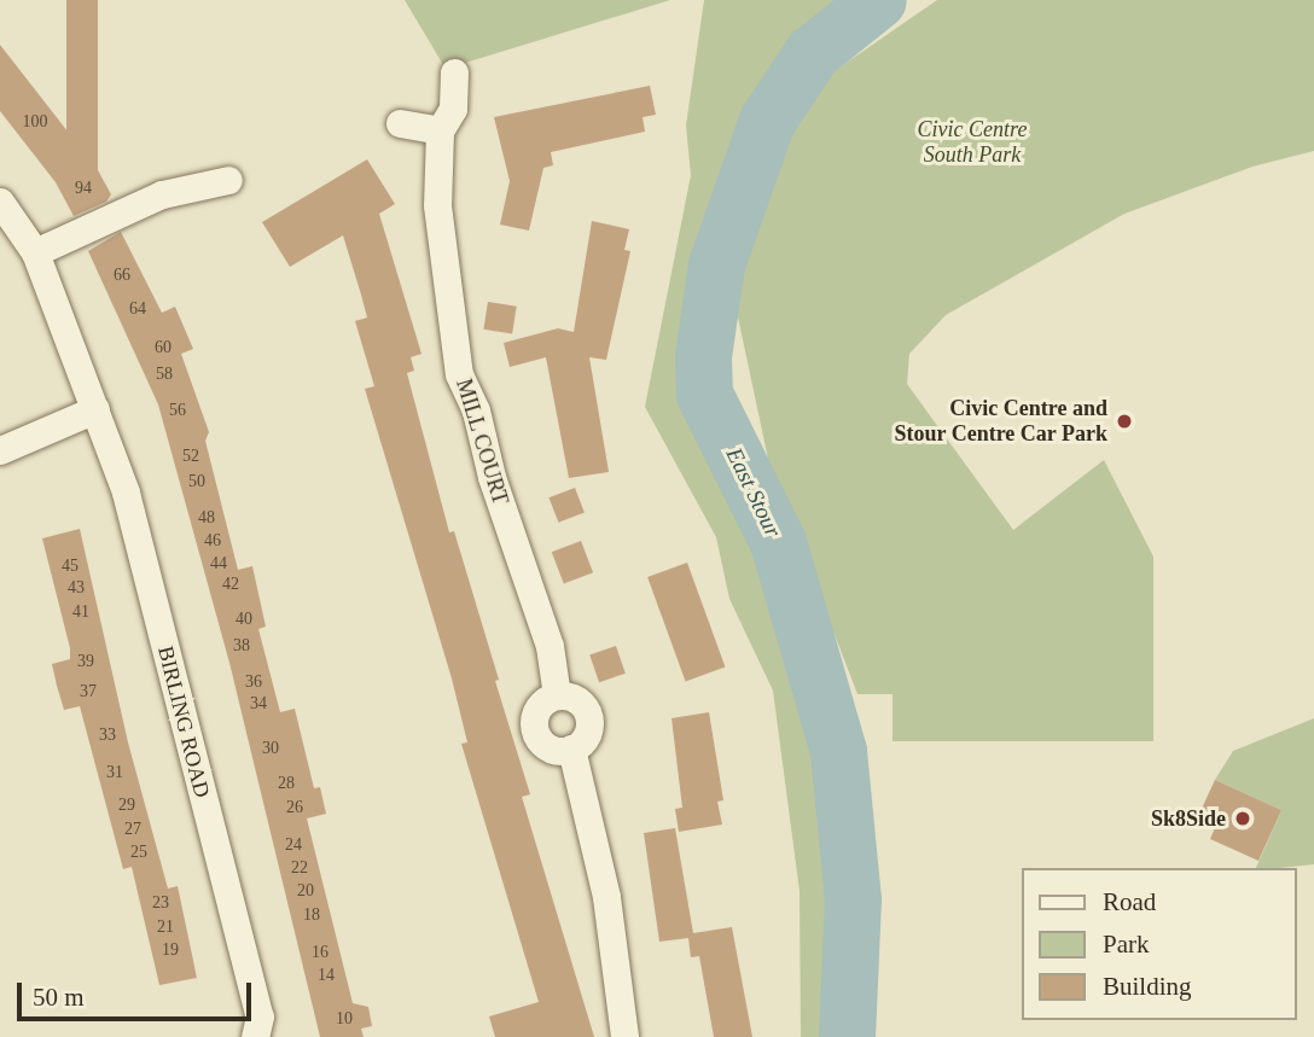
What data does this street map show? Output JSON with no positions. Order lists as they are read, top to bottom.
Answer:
{
  "streets": {
    "street": ["MILL COURT", "BIRLING ROAD"]
  },
  "water": ["East Stour"],
  "parks": ["Civic Centre South Park"],
  "places": ["Civic Centre and Stour Centre Car Park", "Sk8Side"],
  "house_numbers": [
    "100",
    "94",
    "66",
    "64",
    "60",
    "58",
    "56",
    "52",
    "50",
    "48",
    "46",
    "44",
    "45",
    "42",
    "43",
    "41",
    "40",
    "38",
    "39",
    "36",
    "37",
    "34",
    "33",
    "30",
    "31",
    "28",
    "29",
    "26",
    "27",
    "24",
    "25",
    "22",
    "20",
    "23",
    "18",
    "21",
    "19",
    "16",
    "14",
    "10"
  ],
  "legend": ["Road", "Park", "Building"],
  "scale_bar": "50 m"
}
